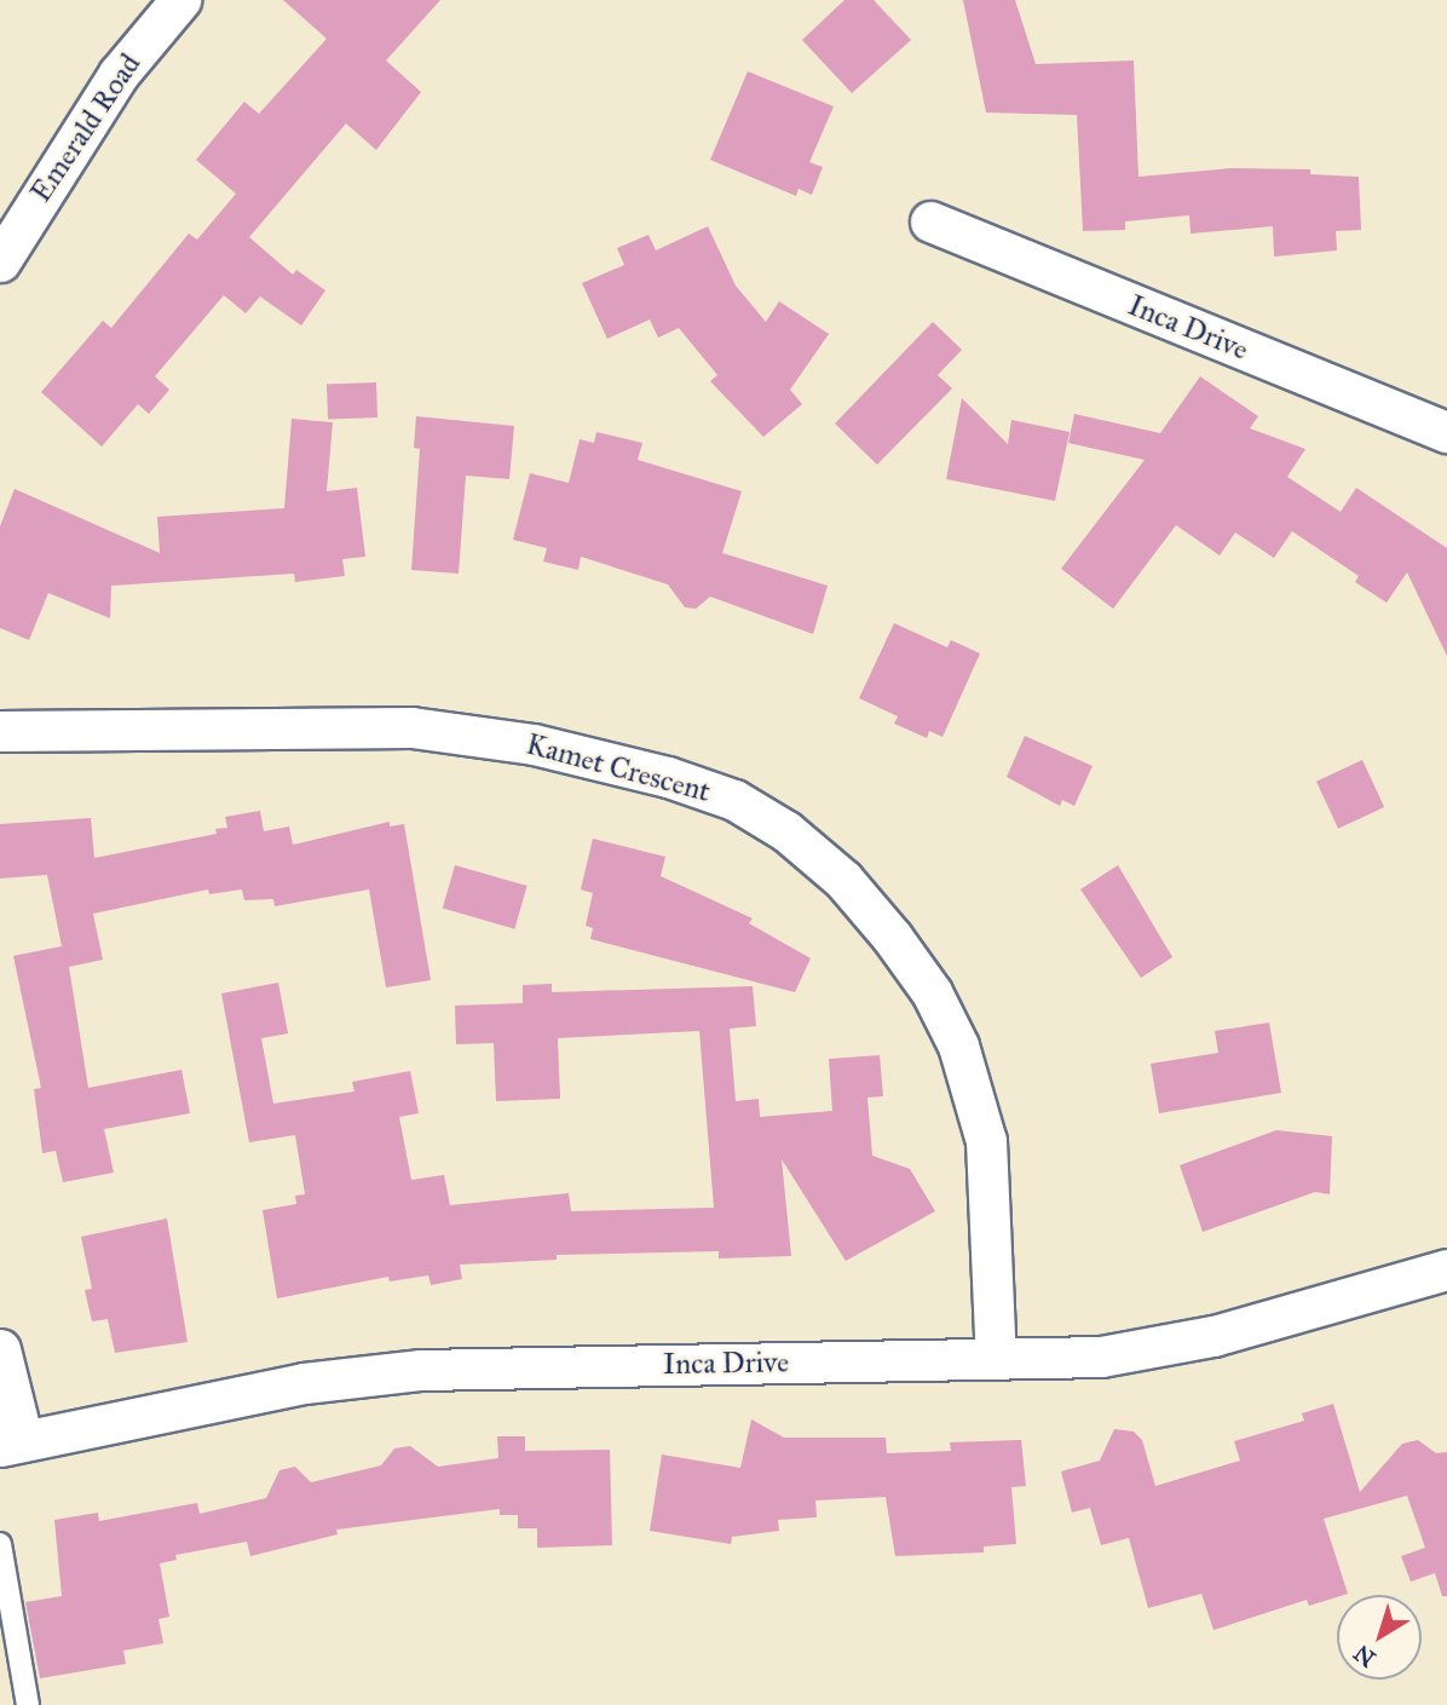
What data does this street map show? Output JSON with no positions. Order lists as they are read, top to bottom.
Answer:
{
  "streets": {
    "street": ["Emerald Road", "Inca Drive", "Kamet Crescent"]
  },
  "crossings": [
    ["Inca Drive", "Kamet Crescent"]
  ],
  "north": "bottom left"
}
